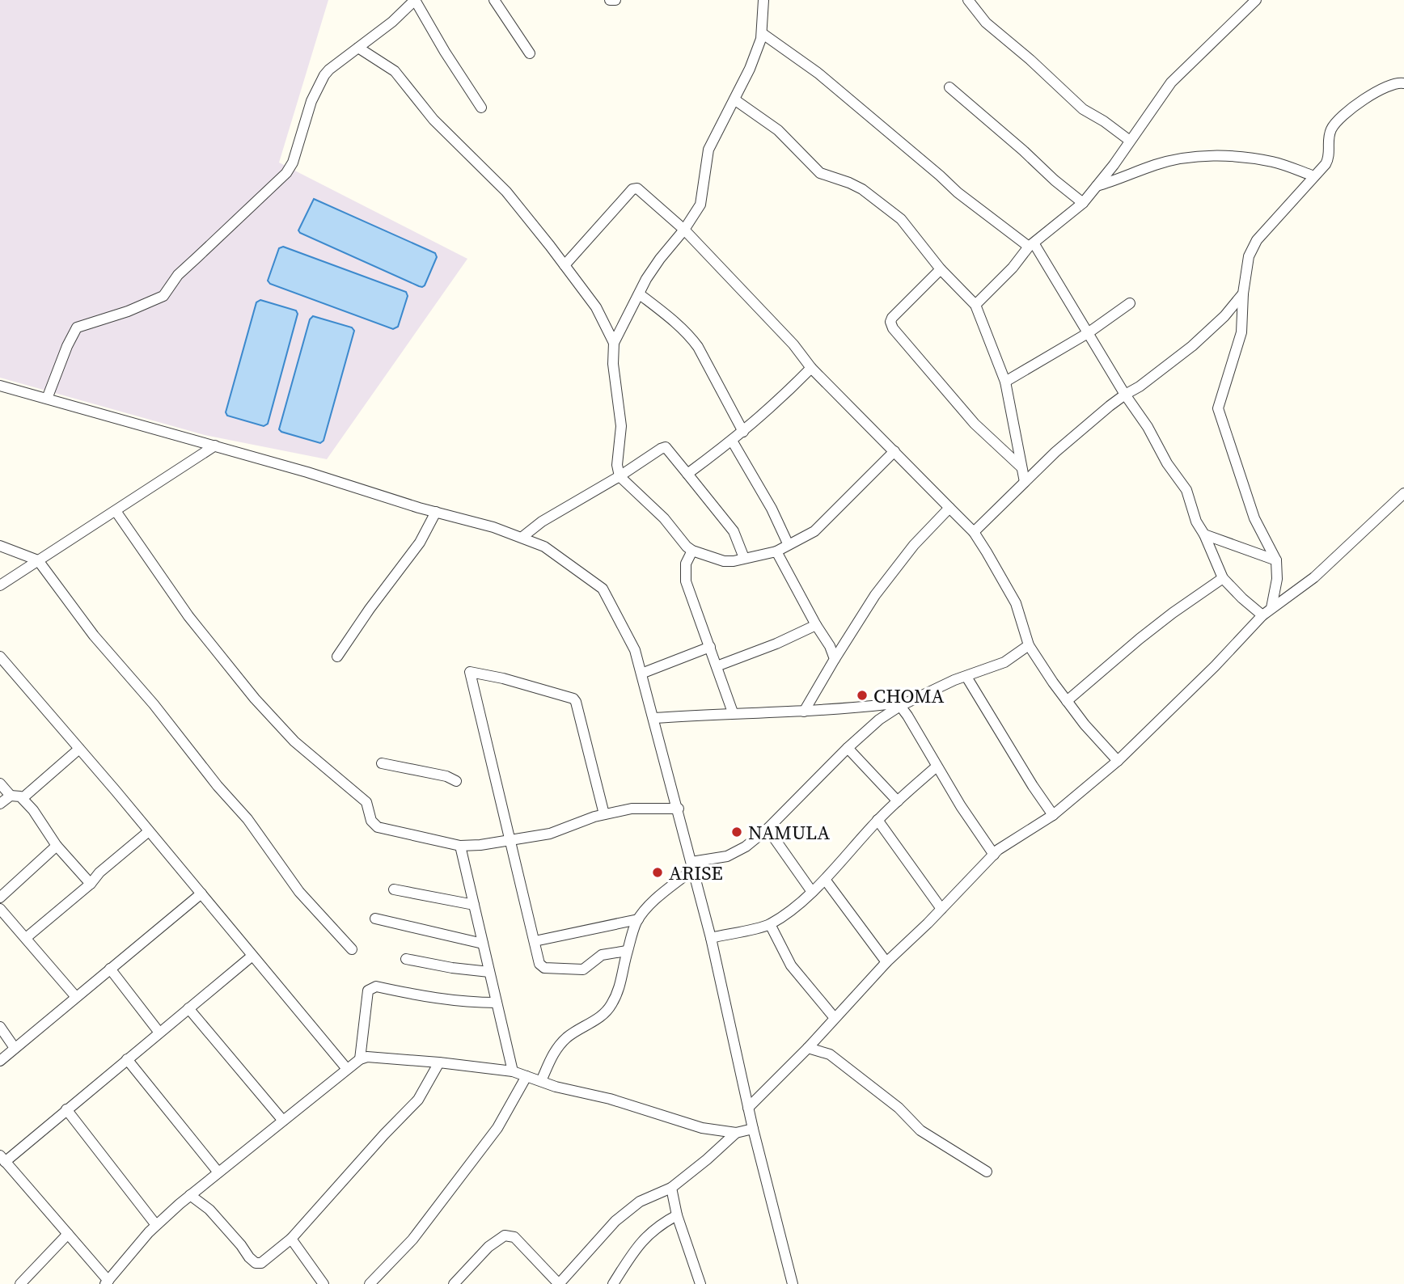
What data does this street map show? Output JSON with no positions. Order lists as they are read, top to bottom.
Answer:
{
  "places": ["CHOMA", "NAMULA", "ARISE"]
}
